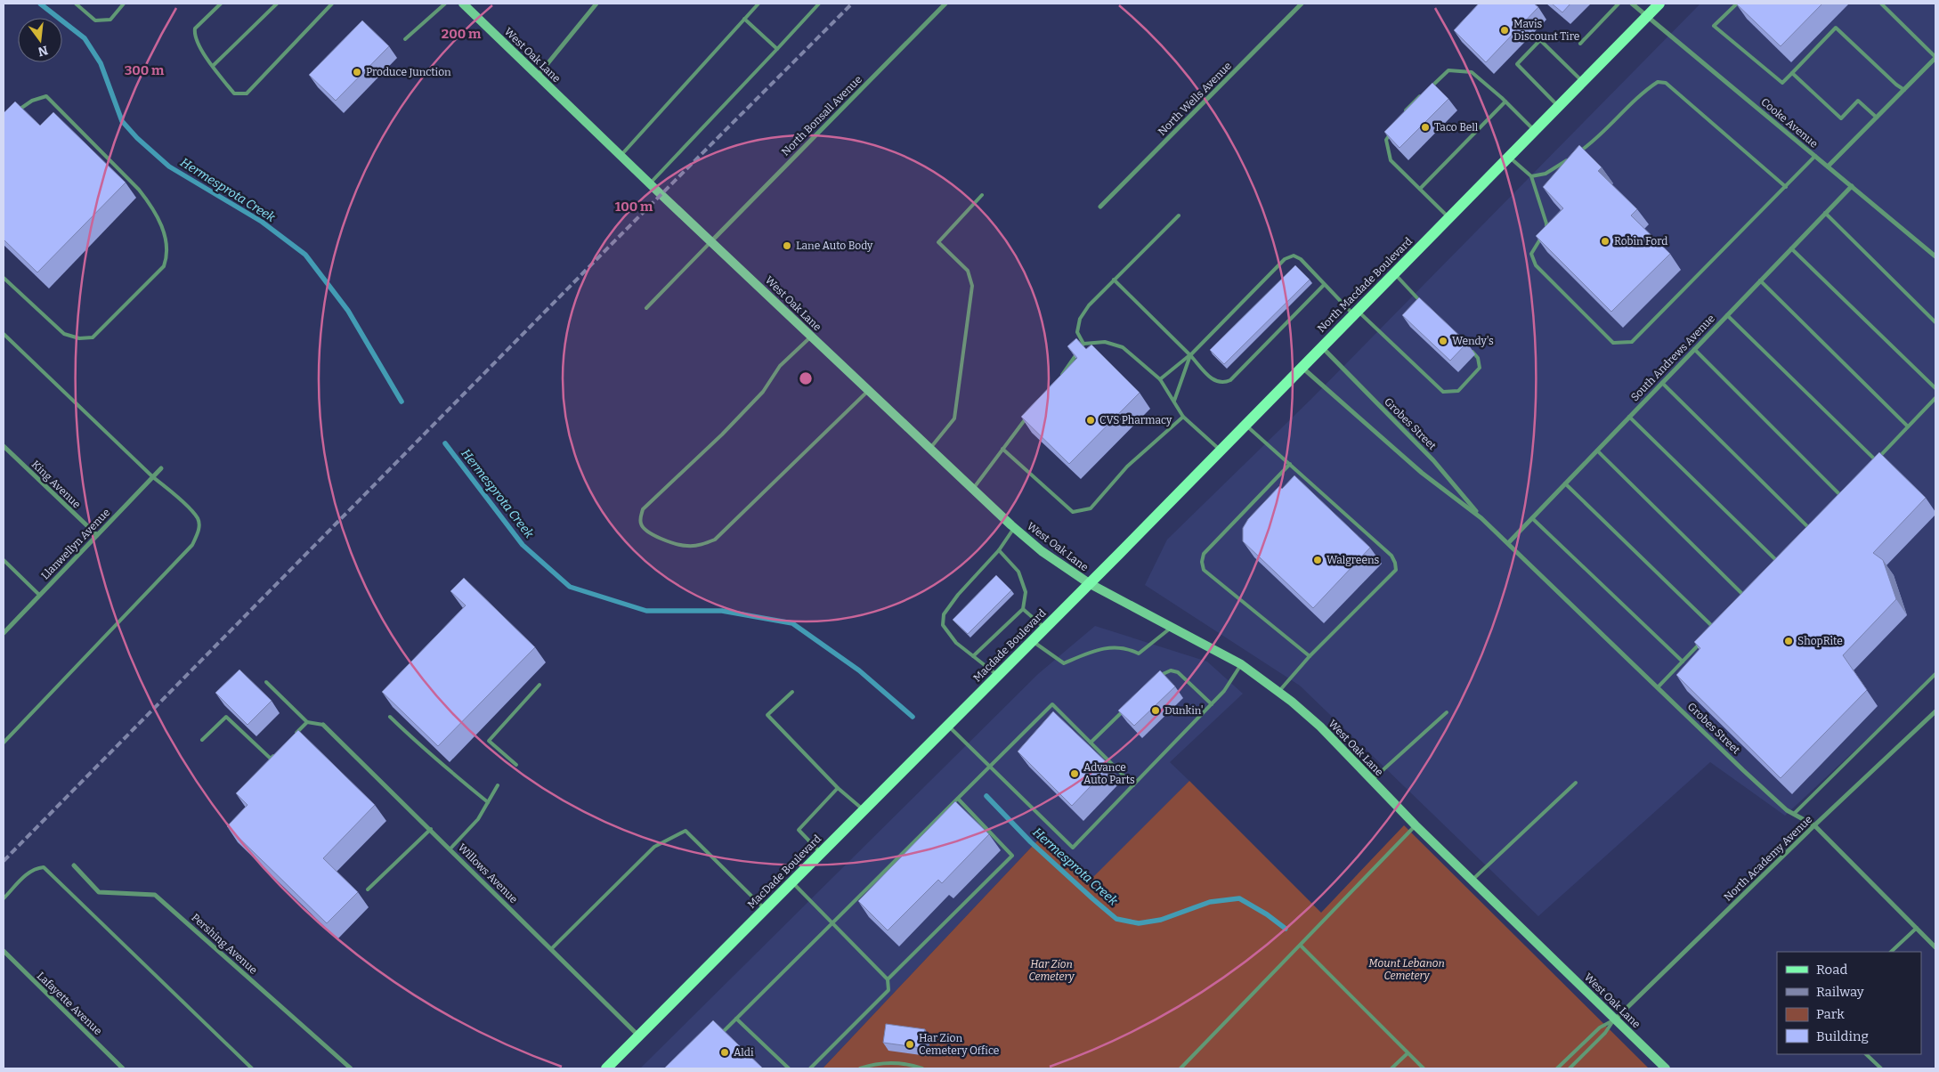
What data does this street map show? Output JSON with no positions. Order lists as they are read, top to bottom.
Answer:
{
  "streets": {
    "main road": [
      "West Oak Lane",
      "North Macdade Boulevard",
      "Macdade Boulevard",
      "MacDade Boulevard"
    ],
    "street": [
      "North Wells Avenue",
      "North Bonsall Avenue",
      "Cooke Avenue",
      "South Andrews Avenue",
      "Grobes Street",
      "King Avenue",
      "Llanwellyn Avenue",
      "North Academy Avenue",
      "Willows Avenue",
      "Pershing Avenue",
      "Lafayette Avenue"
    ]
  },
  "crossings": [
    ["West Oak Lane", "North Bonsall Avenue"],
    ["West Oak Lane", "North Macdade Boulevard"],
    ["West Oak Lane", "Macdade Boulevard"],
    ["West Oak Lane", "North Academy Avenue"],
    ["Cooke Avenue", "North Macdade Boulevard"],
    ["Cooke Avenue", "South Andrews Avenue"],
    ["North Macdade Boulevard", "Grobes Street"],
    ["North Macdade Boulevard", "Macdade Boulevard"],
    ["South Andrews Avenue", "Grobes Street"],
    ["Grobes Street", "North Academy Avenue"],
    ["King Avenue", "Llanwellyn Avenue"],
    ["Macdade Boulevard", "MacDade Boulevard"],
    ["MacDade Boulevard", "Willows Avenue"]
  ],
  "water": ["Hermesprota Creek"],
  "parks": ["Mount Lebanon Cemetery", "Har Zion Cemetery"],
  "places": [
    "Mavis Discount Tire",
    "Produce Junction",
    "Taco Bell",
    "Robin Ford",
    "Lane Auto Body",
    "Wendy's",
    "CVS Pharmacy",
    "Walgreens",
    "ShopRite",
    "Dunkin'",
    "Advance Auto Parts",
    "Har Zion Cemetery Office",
    "Aldi"
  ],
  "legend": [
    "Road",
    "Railway",
    "Park",
    "Building"
  ],
  "north": "bottom",
  "rings": ["200 m", "300 m", "100 m"]
}
